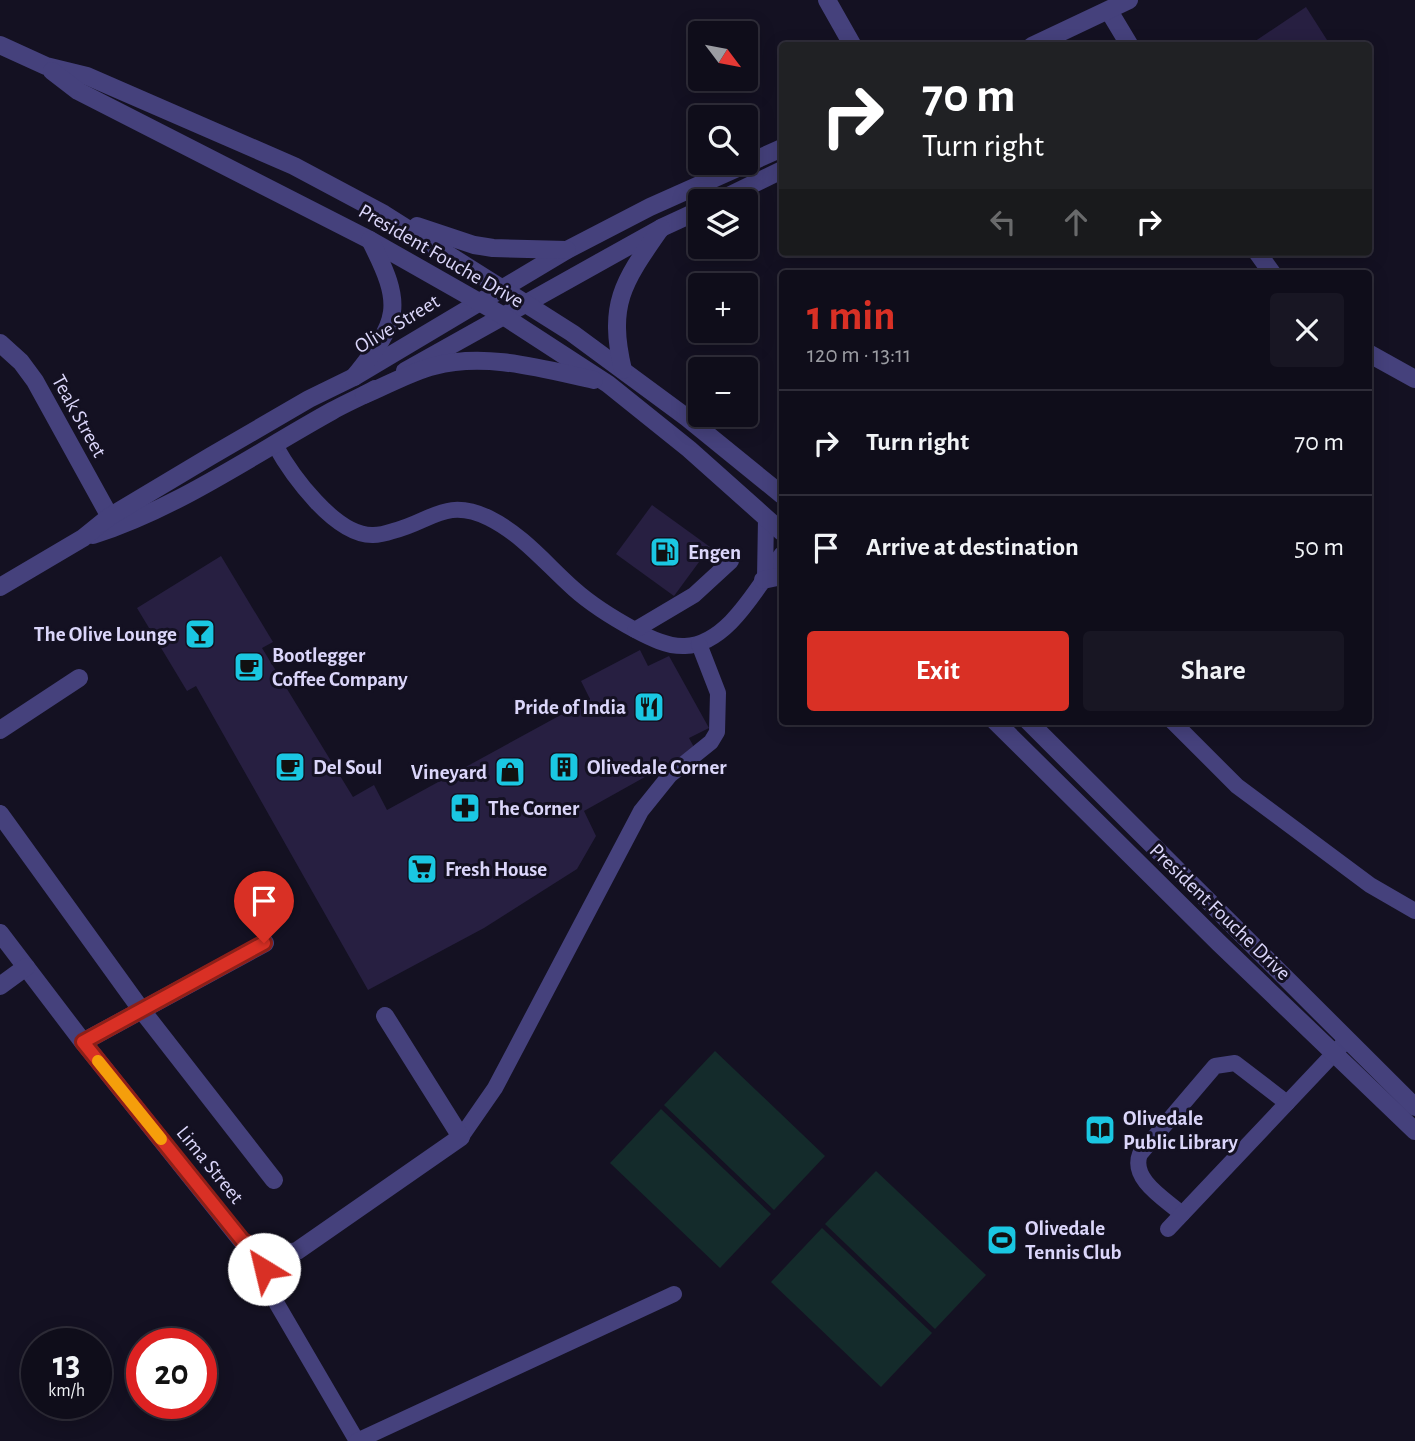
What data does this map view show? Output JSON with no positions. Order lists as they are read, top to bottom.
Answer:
{
  "streets": {
    "street": [
      "President Fouche Drive",
      "Olive Street",
      "Teak Street",
      "Lima Street"
    ]
  },
  "crossings": [
    ["President Fouche Drive", "Olive Street"],
    ["Olive Street", "Teak Street"]
  ],
  "places": {
    "fuel station": ["Engen"],
    "bar": ["The Olive Lounge"],
    "cafe": ["Bootlegger Coffee Company", "Del Soul"],
    "restaurant": ["Pride of India"],
    "building": ["Olivedale Corner"],
    "shop": ["Vineyard"],
    "pharmacy": ["The Corner"],
    "supermarket": ["Fresh House"],
    "library": ["Olivedale Public Library"],
    "sports": ["Olivedale Tennis Club"]
  },
  "north": "bottom right",
  "page": {
    "map_buttons": ["+", "−"],
    "turn": ["70 m", "Turn right"],
    "heading": ["1 min", "120 m · 13:11"],
    "list": [
      {
        "name": "Turn right",
        "value": "70 m"
      },
      {
        "name": "Arrive at destination",
        "value": "50 m"
      }
    ],
    "buttons": ["Exit", "Share"],
    "speed": "13 km/h",
    "limit": "20"
  }
}
